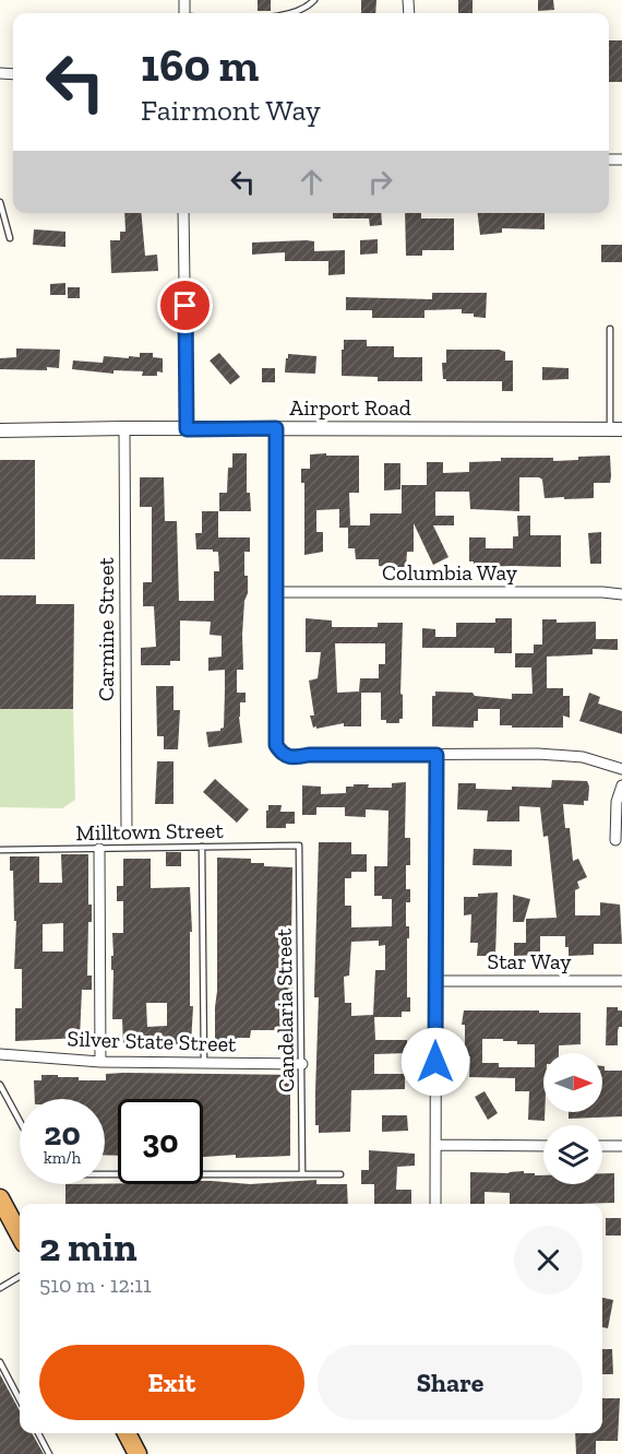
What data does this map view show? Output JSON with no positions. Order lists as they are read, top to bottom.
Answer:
{
  "streets": {
    "street": [
      "Airport Road",
      "Columbia Way",
      "Carmine Street",
      "Star Way",
      "Silver State Street"
    ],
    "lane": ["Milltown Street", "Candelaria Street"]
  },
  "crossings": [
    ["Airport Road", "Carmine Street"],
    ["Milltown Street", "Candelaria Street"],
    ["Candelaria Street", "Silver State Street"]
  ],
  "north": "right",
  "page": {
    "turn": ["160 m", "Fairmont Way"],
    "speed": "20 km/h",
    "limit": "30",
    "heading": ["2 min", "510 m · 12:11"],
    "buttons": ["Exit", "Share"]
  }
}
